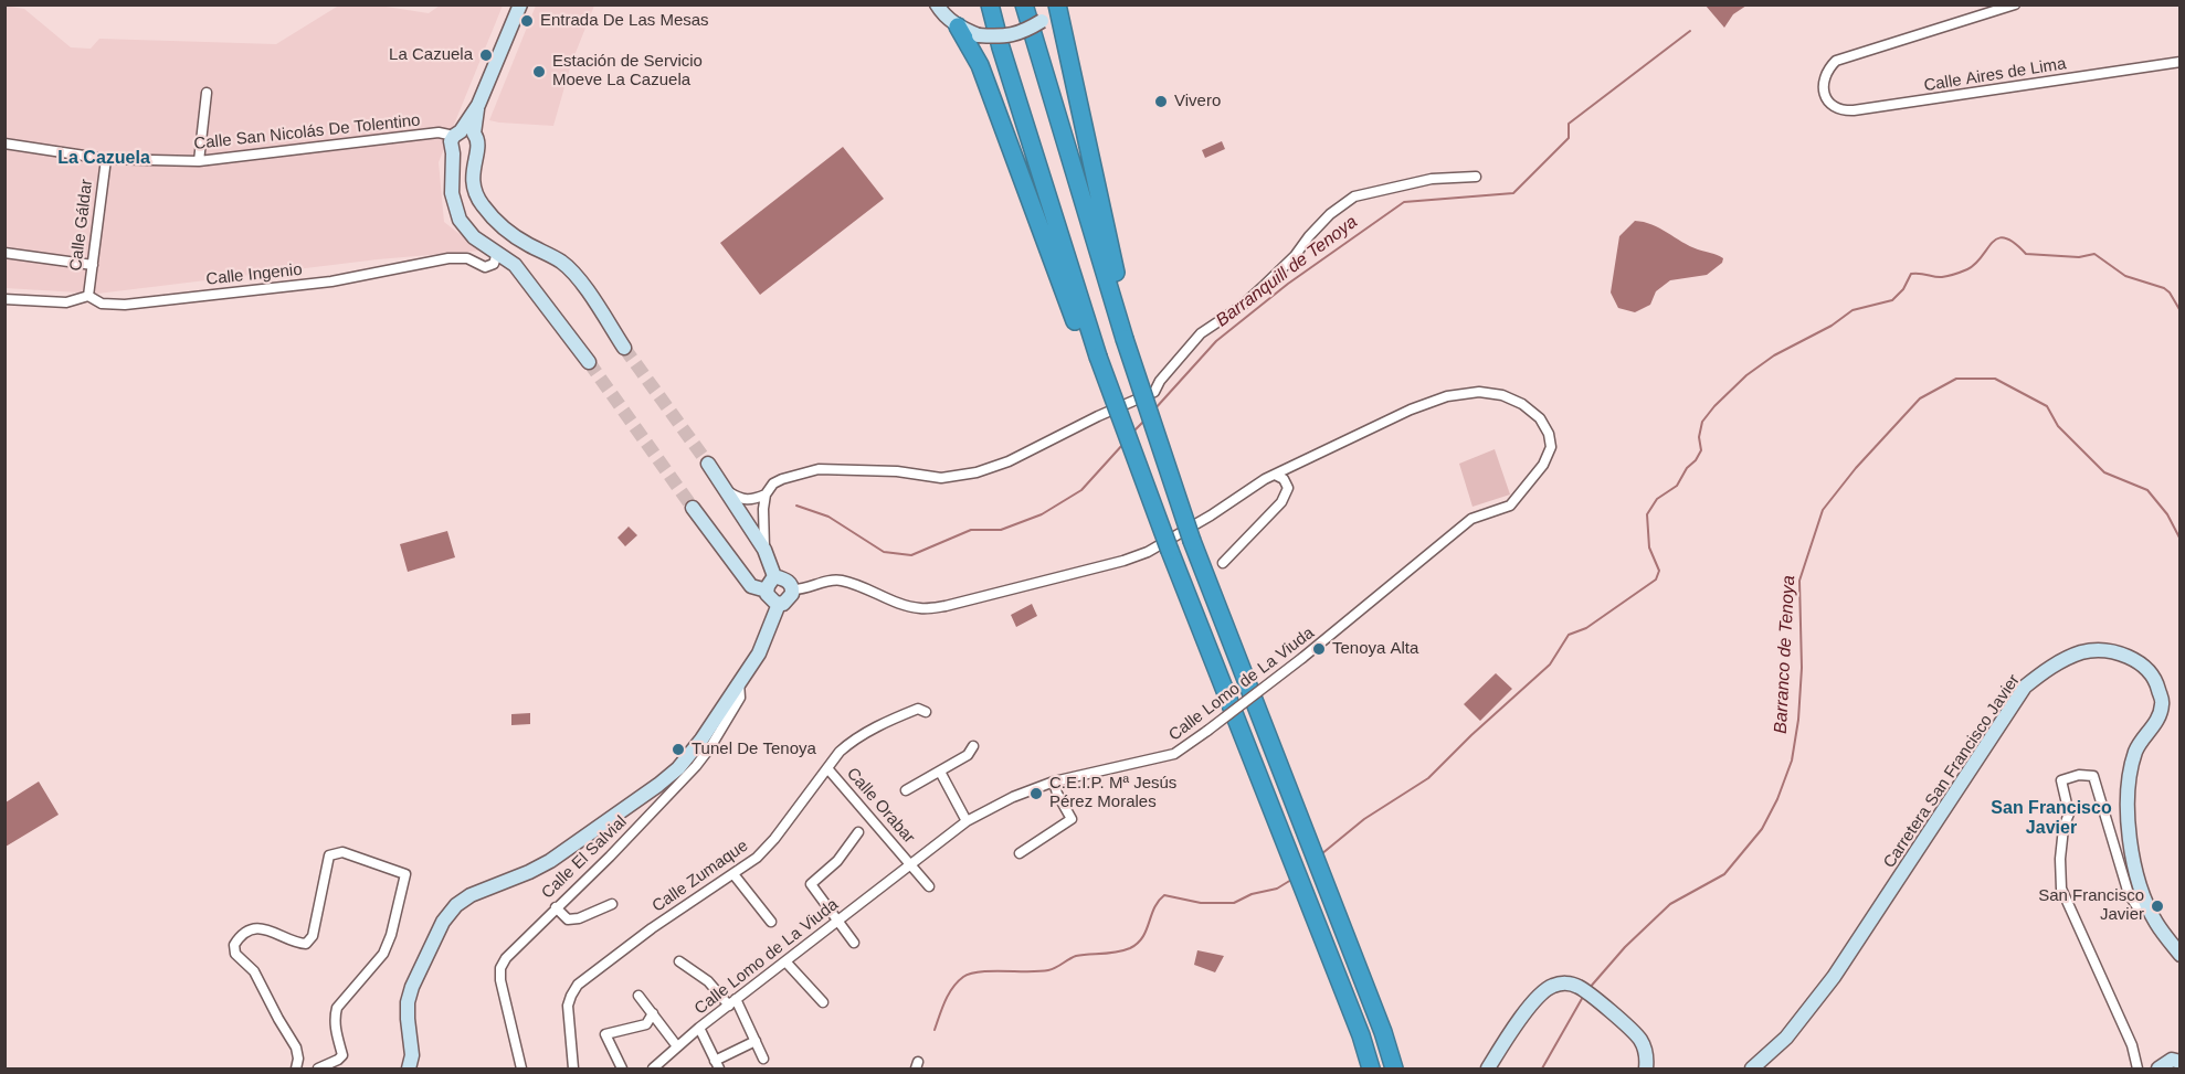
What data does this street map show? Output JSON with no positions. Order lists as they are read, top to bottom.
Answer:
{
  "streets": {
    "main road": ["Carretera San Francisco Javier"],
    "street": [
      "Calle Aires de Lima",
      "Calle San Nicolás De Tolentino",
      "Calle Gáldar",
      "Calle Ingenio",
      "Calle Lomo de La Viuda",
      "Calle Orabar",
      "Calle El Salvial",
      "Calle Zumaque"
    ]
  },
  "crossings": [
    ["Calle San Nicolás De Tolentino", "Calle Gáldar"],
    ["Calle Gáldar", "Calle Ingenio"],
    ["Calle Lomo de La Viuda", "Calle Orabar"],
    ["Calle Orabar", "Calle Zumaque"]
  ],
  "districts": ["La Cazuela", "San Francisco Javier"],
  "water": ["Barranquill de Tenoya", "Barranco de Tenoya"],
  "places": [
    "Entrada De Las Mesas",
    "La Cazuela",
    "Estación de Servicio Moeve La Cazuela",
    "Vivero",
    "Tenoya Alta",
    "Tunel De Tenoya",
    "C.E.I.P. Mª Jesús Pérez Morales",
    "San Francisco Javier"
  ]
}
